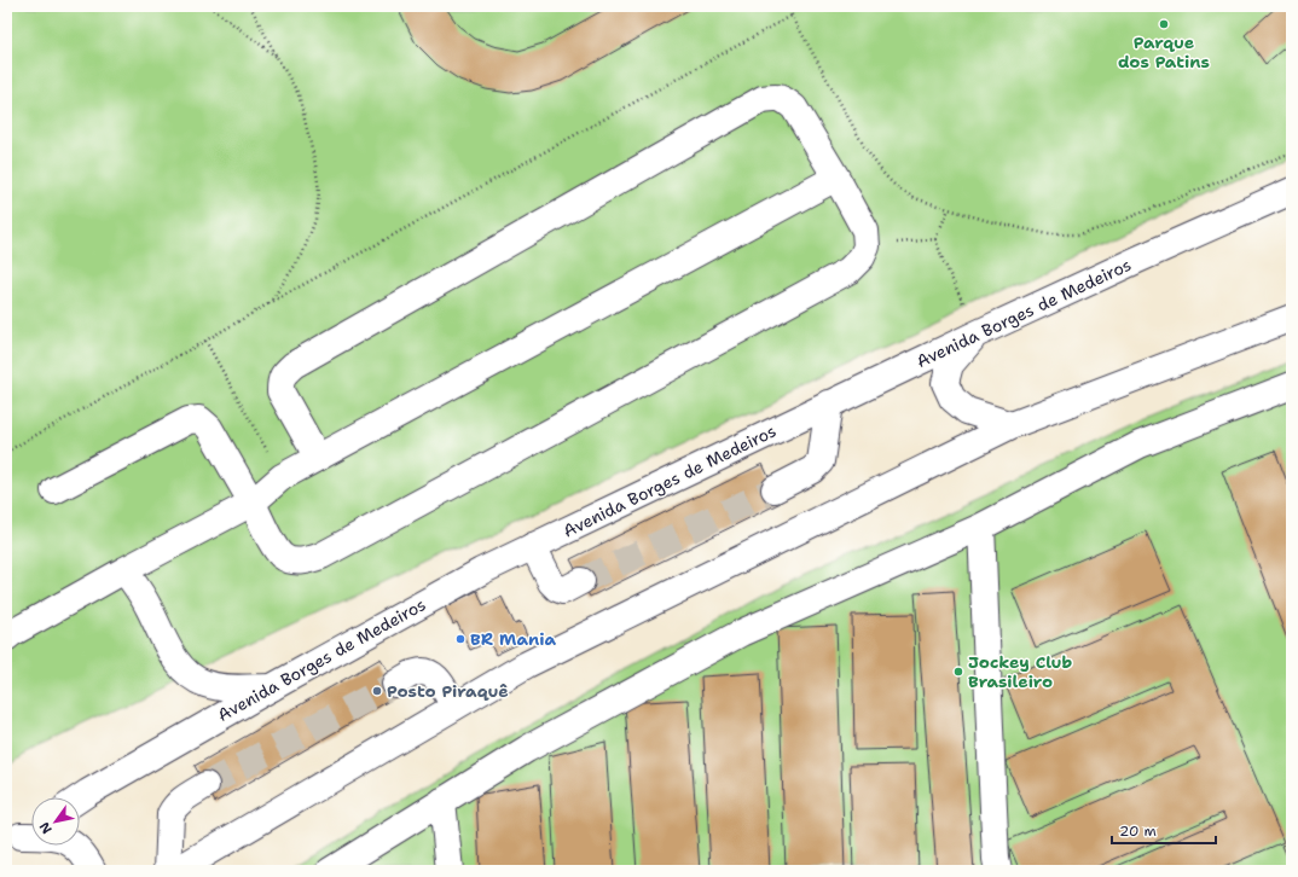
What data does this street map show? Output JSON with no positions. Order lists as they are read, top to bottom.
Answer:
{
  "streets": {
    "main road": ["Avenida Borges de Medeiros"]
  },
  "places": [
    "Parque dos Patins",
    "BR Mania",
    "Jockey Club Brasileiro",
    "Posto Piraquê"
  ],
  "scale_bar": "20 m",
  "north": "bottom left"
}
